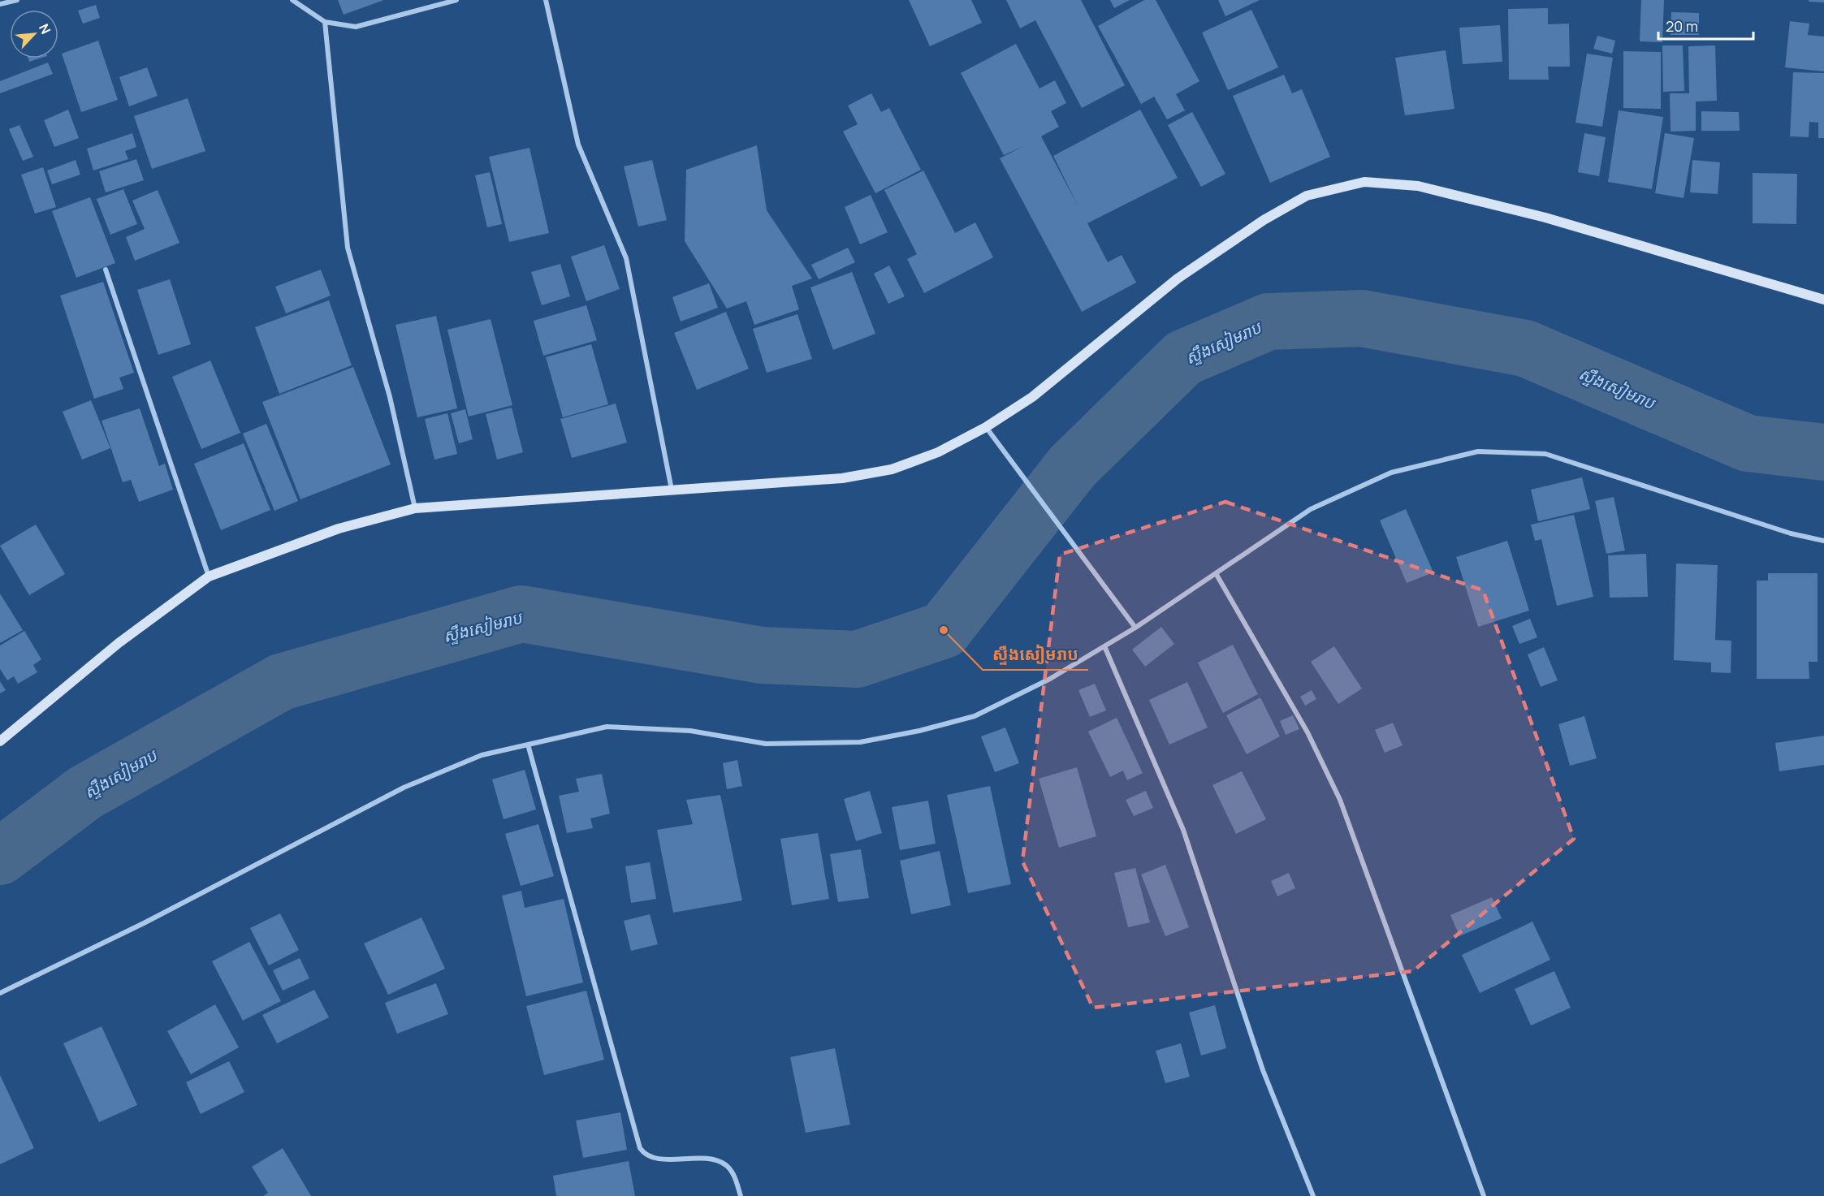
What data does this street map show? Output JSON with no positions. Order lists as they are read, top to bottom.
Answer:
{
  "water": ["ស្ទឹងសៀមរាប"],
  "places": ["ស្ទឹងសៀមរាប"],
  "scale_bar": "20 m",
  "north": "top right"
}
